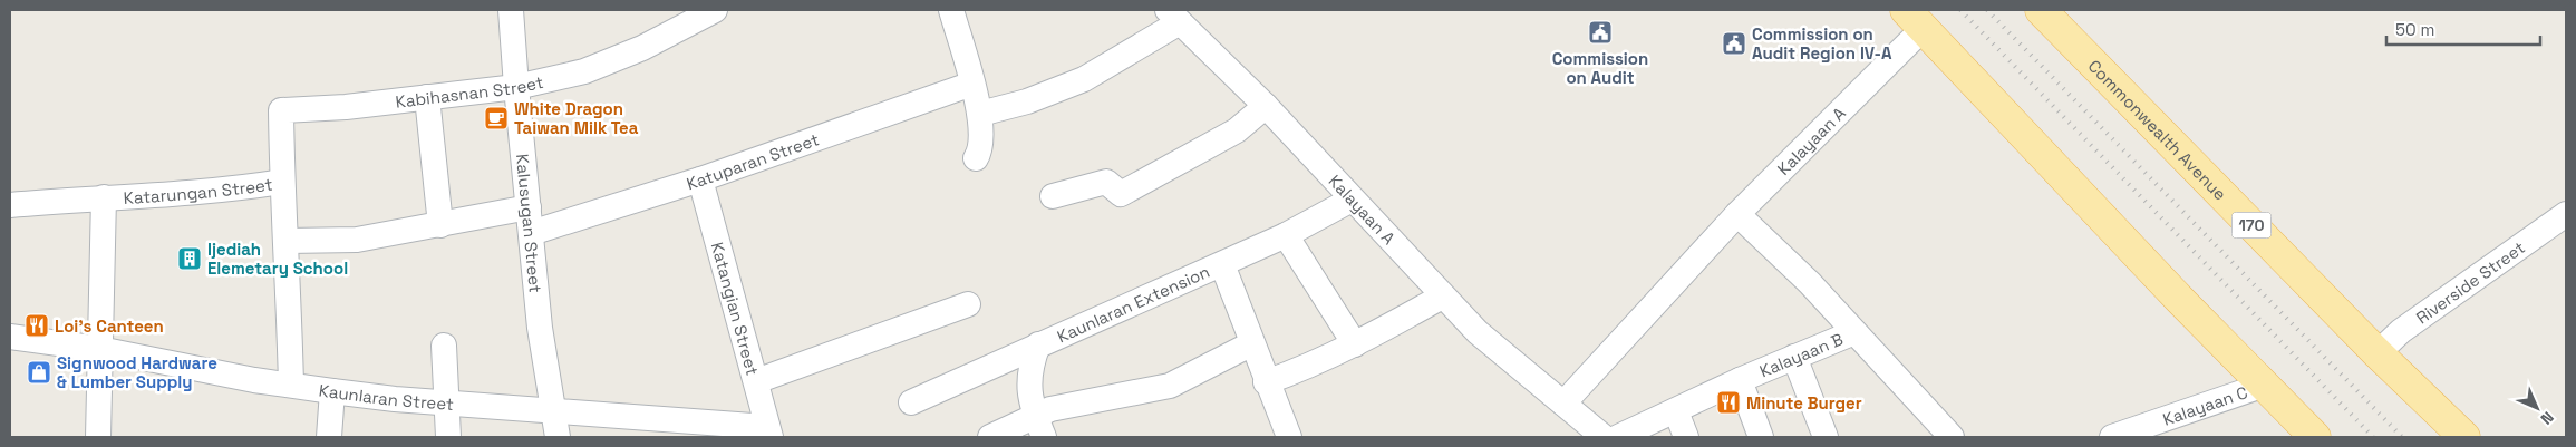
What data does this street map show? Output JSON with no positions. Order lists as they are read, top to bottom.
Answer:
{
  "streets": {
    "main road": ["Commonwealth Avenue", "170"],
    "street": [
      "Kabihasnan Street",
      "Kalayaan A",
      "Katuparan Street",
      "Katarungan Street",
      "Kalusugan Street",
      "Riverside Street",
      "Kaunlaran Extension",
      "Katangian Street",
      "Kalayaan B",
      "Kaunlaran Street",
      "Kalayaan C"
    ]
  },
  "crossings": [
    ["Kabihasnan Street", "Katarungan Street"],
    ["Kabihasnan Street", "Kalusugan Street"],
    ["Commonwealth Avenue", "Riverside Street"],
    ["Kalayaan A", "Kaunlaran Extension"],
    ["Katuparan Street", "Kalusugan Street"],
    ["Katuparan Street", "Katangian Street"],
    ["Katarungan Street", "Kaunlaran Street"],
    ["Kalusugan Street", "Kaunlaran Street"],
    ["Katangian Street", "Kaunlaran Street"]
  ],
  "places": {
    "public building": ["Commission on Audit", "Commission on Audit Region IV-A"],
    "cafe": ["White Dragon Taiwan Milk Tea"],
    "building": ["Ijediah Elemetary School"],
    "restaurant": ["Loi's Canteen", "Minute Burger"],
    "shop": ["Signwood Hardware & Lumber Supply"]
  },
  "scale_bar": "50 m",
  "north": "bottom right"
}
